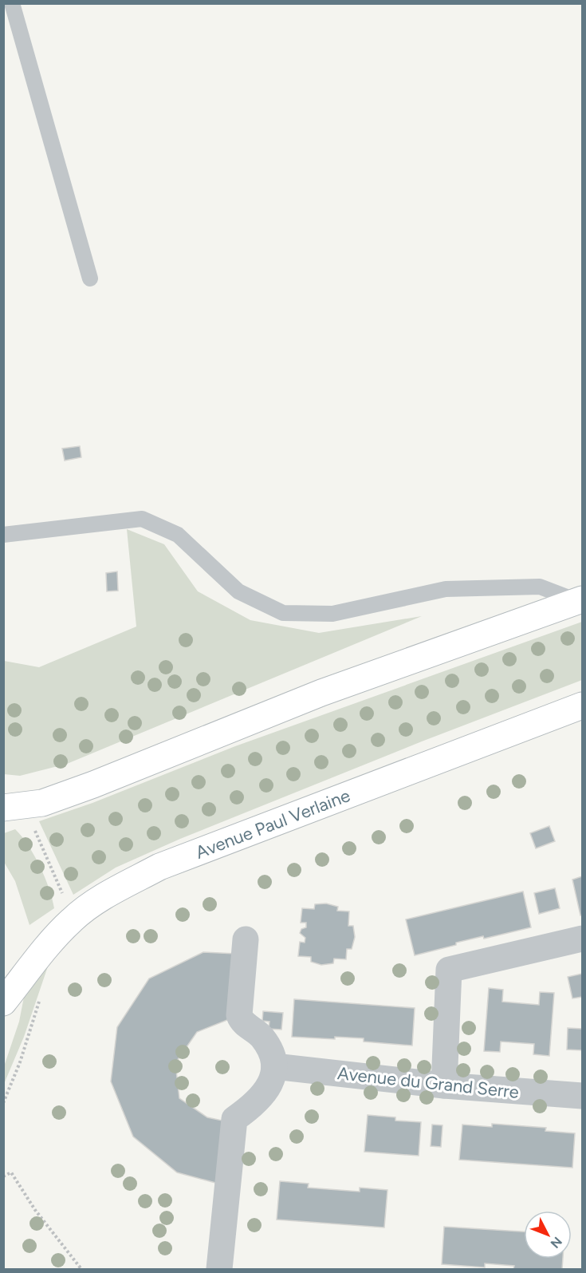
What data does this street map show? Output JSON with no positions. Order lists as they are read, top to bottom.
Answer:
{
  "streets": {
    "main road": ["Avenue Paul Verlaine"],
    "street": ["Avenue du Grand Serre"]
  },
  "north": "bottom right"
}
